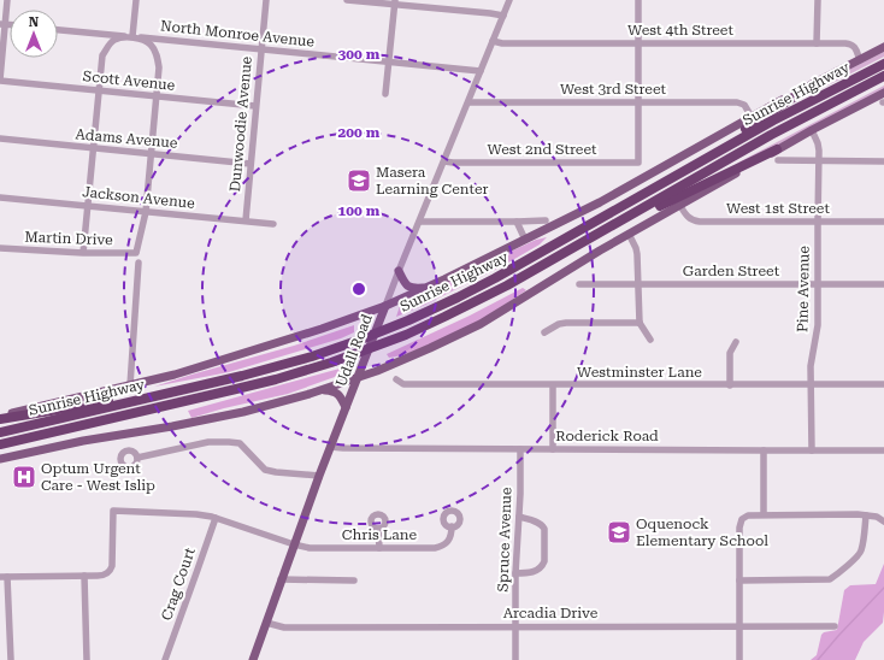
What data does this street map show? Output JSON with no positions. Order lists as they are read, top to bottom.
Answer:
{
  "streets": {
    "highway": ["Sunrise Highway"],
    "main road": ["Udall Road"],
    "street": [
      "West 4th Street",
      "North Monroe Avenue",
      "Scott Avenue",
      "West 3rd Street",
      "Dunwoodie Avenue",
      "Adams Avenue",
      "West 2nd Street",
      "Jackson Avenue",
      "West 1st Street",
      "Martin Drive",
      "Garden Street",
      "Pine Avenue",
      "Westminster Lane",
      "Roderick Road",
      "Chris Lane",
      "Spruce Avenue",
      "Crag Court",
      "Arcadia Drive"
    ]
  },
  "crossings": [
    ["West 4th Street", "Sunrise Highway"],
    ["West 4th Street", "Udall Road"],
    ["North Monroe Avenue", "Scott Avenue"],
    ["North Monroe Avenue", "Dunwoodie Avenue"],
    ["North Monroe Avenue", "Udall Road"],
    ["Scott Avenue", "Dunwoodie Avenue"],
    ["West 3rd Street", "Sunrise Highway"],
    ["West 3rd Street", "West 2nd Street"],
    ["West 3rd Street", "Udall Road"],
    ["Sunrise Highway", "Udall Road"],
    ["Dunwoodie Avenue", "Adams Avenue"],
    ["Dunwoodie Avenue", "Jackson Avenue"],
    ["West 2nd Street", "Udall Road"],
    ["Jackson Avenue", "Martin Drive"],
    ["West 1st Street", "Pine Avenue"],
    ["Garden Street", "Pine Avenue"],
    ["Pine Avenue", "Westminster Lane"],
    ["Pine Avenue", "Roderick Road"],
    ["Udall Road", "Roderick Road"],
    ["Udall Road", "Chris Lane"],
    ["Udall Road", "Arcadia Drive"],
    ["Roderick Road", "Spruce Avenue"],
    ["Chris Lane", "Crag Court"],
    ["Spruce Avenue", "Arcadia Drive"]
  ],
  "places": {
    "school or university": ["Masera Learning Center", "Oquenock Elementary School"],
    "hospital": ["Optum Urgent Care - West Islip"]
  },
  "north": "top",
  "rings": ["300 m", "200 m", "100 m"]
}
